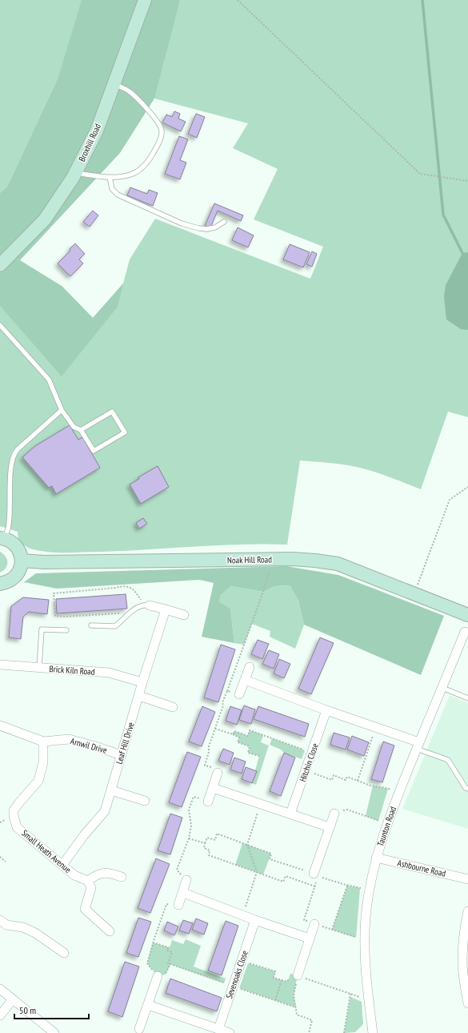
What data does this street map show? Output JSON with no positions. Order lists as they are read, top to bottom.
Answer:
{
  "streets": {
    "street": [
      "Broxhill Road",
      "Noak Hill Road",
      "Brick Kiln Road",
      "Leaf Hill Drive",
      "Arnwil Drive",
      "Hitchin Close",
      "Taunton Road",
      "Small Heath Avenue",
      "Ashbourne Road",
      "Sevenoaks Close"
    ]
  },
  "crossings": [
    ["Brick Kiln Road", "Leaf Hill Drive"],
    ["Leaf Hill Drive", "Arnwil Drive"],
    ["Leaf Hill Drive", "Small Heath Avenue"],
    ["Arnwil Drive", "Small Heath Avenue"],
    ["Taunton Road", "Ashbourne Road"]
  ],
  "scale_bar": "50 m"
}
